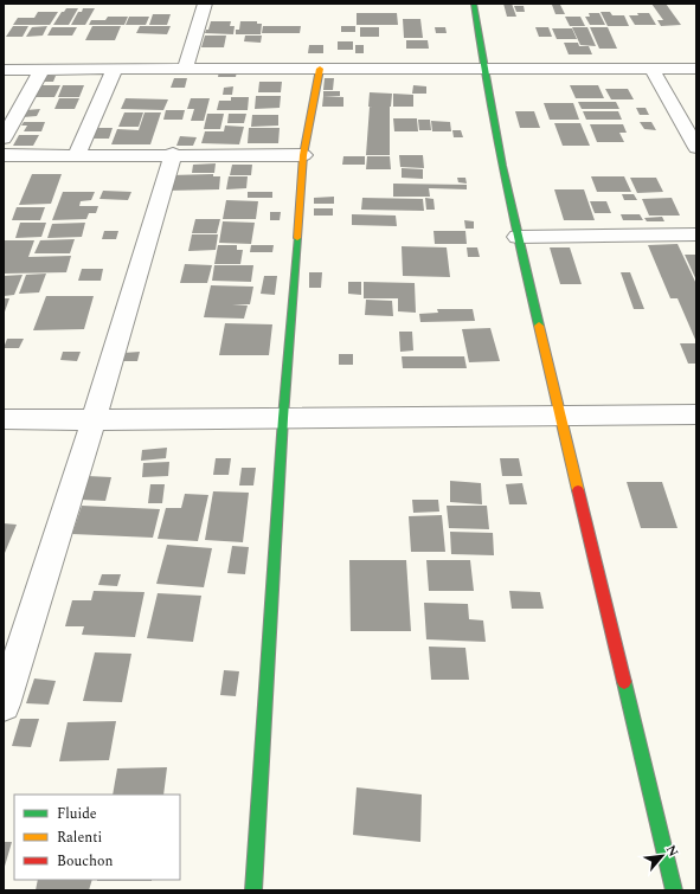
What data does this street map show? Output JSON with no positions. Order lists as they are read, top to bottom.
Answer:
{
  "legend": ["Fluide", "Ralenti", "Bouchon"],
  "north": "top right"
}
